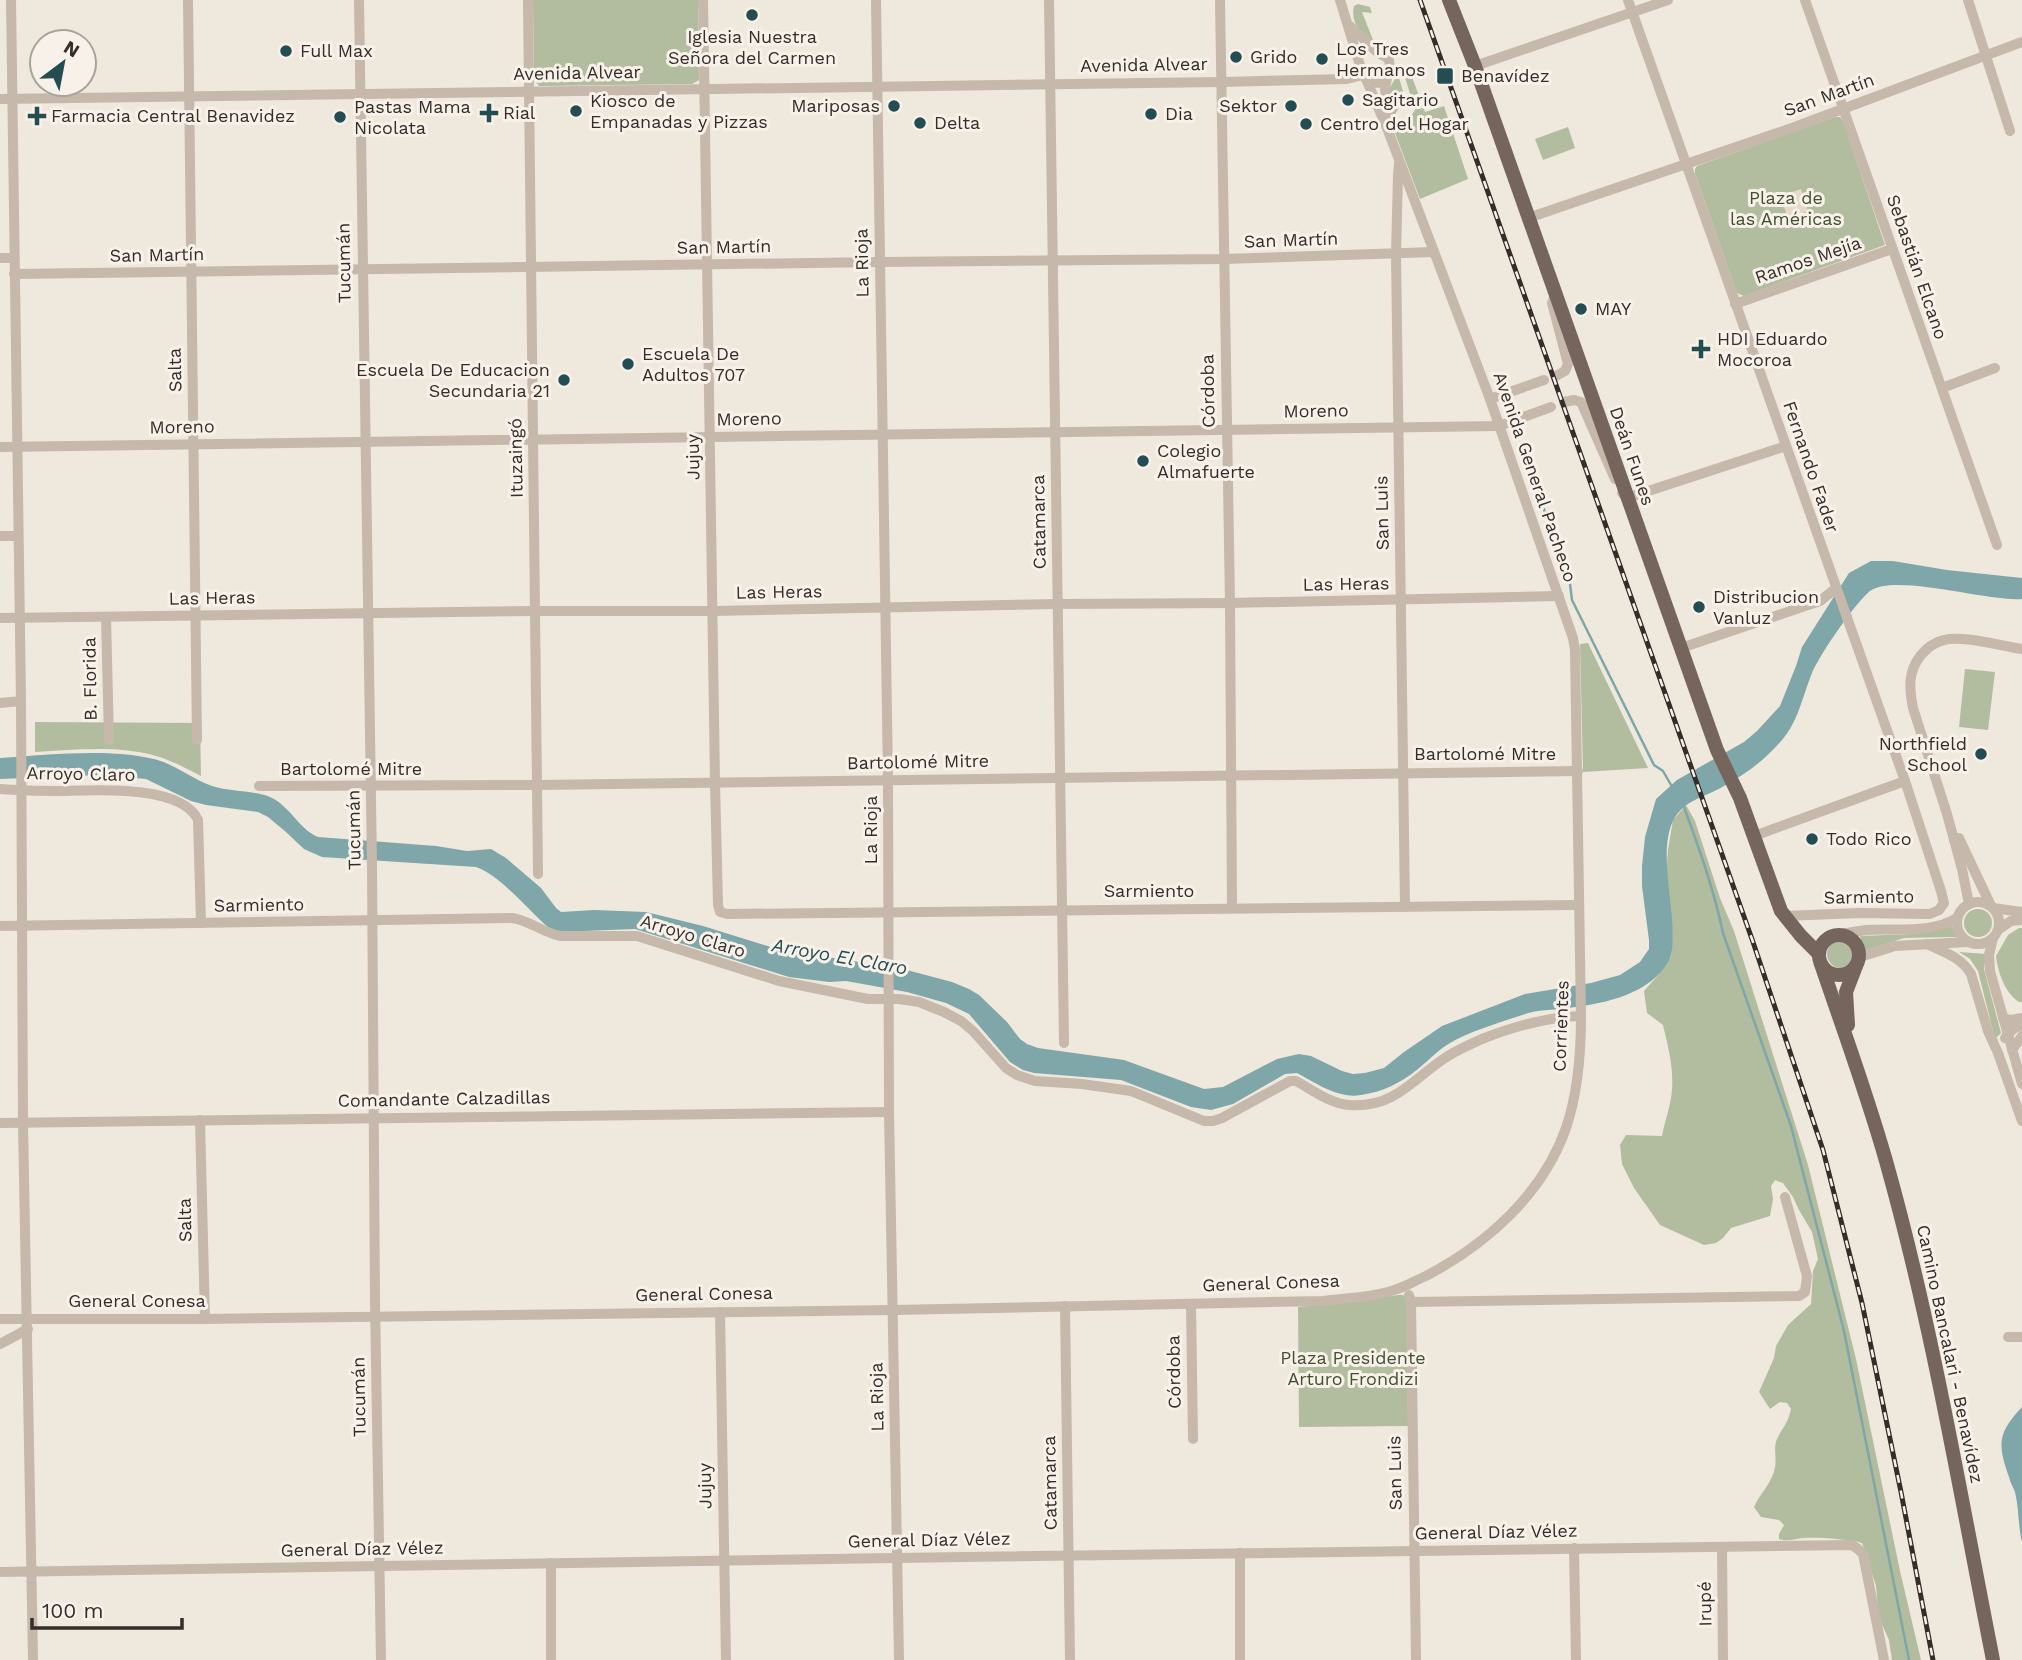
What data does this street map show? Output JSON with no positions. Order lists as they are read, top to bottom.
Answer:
{
  "streets": {
    "main road": ["Deán Funes", "Camino Bancalari - Benavídez"],
    "street": [
      "Avenida Alvear",
      "San Martín",
      "Ramos Mejía",
      "Tucumán",
      "La Rioja",
      "Sebastián Elcano",
      "Salta",
      "Córdoba",
      "Moreno",
      "Jujuy",
      "Ituzaingó",
      "Fernando Fader",
      "Avenida General Pacheco",
      "San Luis",
      "Catamarca",
      "Las Heras",
      "B. Florida",
      "Bartolomé Mitre",
      "Arroyo Claro",
      "Sarmiento",
      "Corrientes",
      "Comandante Calzadillas",
      "General Conesa",
      "General Díaz Vélez",
      "Irupé"
    ]
  },
  "crossings": [
    ["Avenida Alvear", "Tucumán"],
    ["Avenida Alvear", "La Rioja"],
    ["Avenida Alvear", "Salta"],
    ["Avenida Alvear", "Córdoba"],
    ["Avenida Alvear", "Jujuy"],
    ["Avenida Alvear", "Ituzaingó"],
    ["Avenida Alvear", "Avenida General Pacheco"],
    ["Avenida Alvear", "Catamarca"],
    ["San Martín", "Tucumán"],
    ["San Martín", "La Rioja"],
    ["San Martín", "Sebastián Elcano"],
    ["San Martín", "Salta"],
    ["San Martín", "Córdoba"],
    ["San Martín", "Deán Funes"],
    ["San Martín", "Jujuy"],
    ["San Martín", "Ituzaingó"],
    ["San Martín", "Fernando Fader"],
    ["San Martín", "Avenida General Pacheco"],
    ["San Martín", "San Luis"],
    ["San Martín", "Catamarca"],
    ["Ramos Mejía", "Sebastián Elcano"],
    ["Ramos Mejía", "Fernando Fader"],
    ["Tucumán", "Moreno"],
    ["Tucumán", "Las Heras"],
    ["Tucumán", "Bartolomé Mitre"],
    ["Tucumán", "Sarmiento"],
    ["Tucumán", "Comandante Calzadillas"],
    ["Tucumán", "General Conesa"],
    ["Tucumán", "General Díaz Vélez"],
    ["La Rioja", "Moreno"],
    ["La Rioja", "Las Heras"],
    ["La Rioja", "Bartolomé Mitre"],
    ["La Rioja", "Arroyo Claro"],
    ["La Rioja", "Sarmiento"],
    ["La Rioja", "Comandante Calzadillas"],
    ["La Rioja", "General Conesa"],
    ["La Rioja", "General Díaz Vélez"],
    ["Salta", "Moreno"],
    ["Salta", "Las Heras"],
    ["Salta", "Comandante Calzadillas"],
    ["Salta", "General Conesa"],
    ["Córdoba", "Moreno"],
    ["Córdoba", "Las Heras"],
    ["Córdoba", "Bartolomé Mitre"],
    ["Córdoba", "Sarmiento"],
    ["Córdoba", "General Conesa"],
    ["Moreno", "Jujuy"],
    ["Moreno", "Ituzaingó"],
    ["Moreno", "Avenida General Pacheco"],
    ["Moreno", "San Luis"],
    ["Moreno", "Catamarca"],
    ["Deán Funes", "Sarmiento"],
    ["Deán Funes", "Camino Bancalari - Benavídez"],
    ["Jujuy", "Las Heras"],
    ["Jujuy", "Bartolomé Mitre"],
    ["Jujuy", "Sarmiento"],
    ["Jujuy", "General Conesa"],
    ["Jujuy", "General Díaz Vélez"],
    ["Ituzaingó", "Las Heras"],
    ["Ituzaingó", "Bartolomé Mitre"],
    ["Fernando Fader", "Sarmiento"],
    ["Avenida General Pacheco", "San Luis"],
    ["Avenida General Pacheco", "Las Heras"],
    ["Avenida General Pacheco", "Bartolomé Mitre"],
    ["Avenida General Pacheco", "Sarmiento"],
    ["Avenida General Pacheco", "Corrientes"],
    ["San Luis", "Las Heras"],
    ["San Luis", "Bartolomé Mitre"],
    ["San Luis", "Sarmiento"],
    ["San Luis", "Corrientes"],
    ["San Luis", "General Conesa"],
    ["San Luis", "General Díaz Vélez"],
    ["Catamarca", "Las Heras"],
    ["Catamarca", "Bartolomé Mitre"],
    ["Catamarca", "Sarmiento"],
    ["Catamarca", "General Conesa"],
    ["Catamarca", "General Díaz Vélez"],
    ["Las Heras", "B. Florida"],
    ["Arroyo Claro", "Sarmiento"],
    ["Arroyo Claro", "Corrientes"],
    ["Sarmiento", "Corrientes"],
    ["Corrientes", "General Conesa"],
    ["General Díaz Vélez", "Irupé"]
  ],
  "water": ["Arroyo El Claro"],
  "parks": ["Plaza de las Américas", "Plaza Presidente Arturo Frondizi"],
  "places": {
    "other": [
      "Iglesia Nuestra Señora del Carmen",
      "Full Max",
      "Grido",
      "Los Tres Hermanos",
      "Sagitario",
      "Mariposas",
      "Sektor",
      "Kiosco de Empanadas y Pizzas",
      "Dia",
      "Pastas Mama Nicolata",
      "Delta",
      "Centro del Hogar",
      "MAY",
      "Escuela De Adultos 707",
      "Escuela De Educacion Secundaria 21",
      "Colegio Almafuerte",
      "Distribucion Vanluz",
      "Northfield School",
      "Todo Rico"
    ],
    "transit": ["Benavídez"],
    "health": ["Rial", "Farmacia Central Benavidez", "HDI Eduardo Mocoroa"]
  },
  "scale_bar": "100 m",
  "north": "top right"
}
